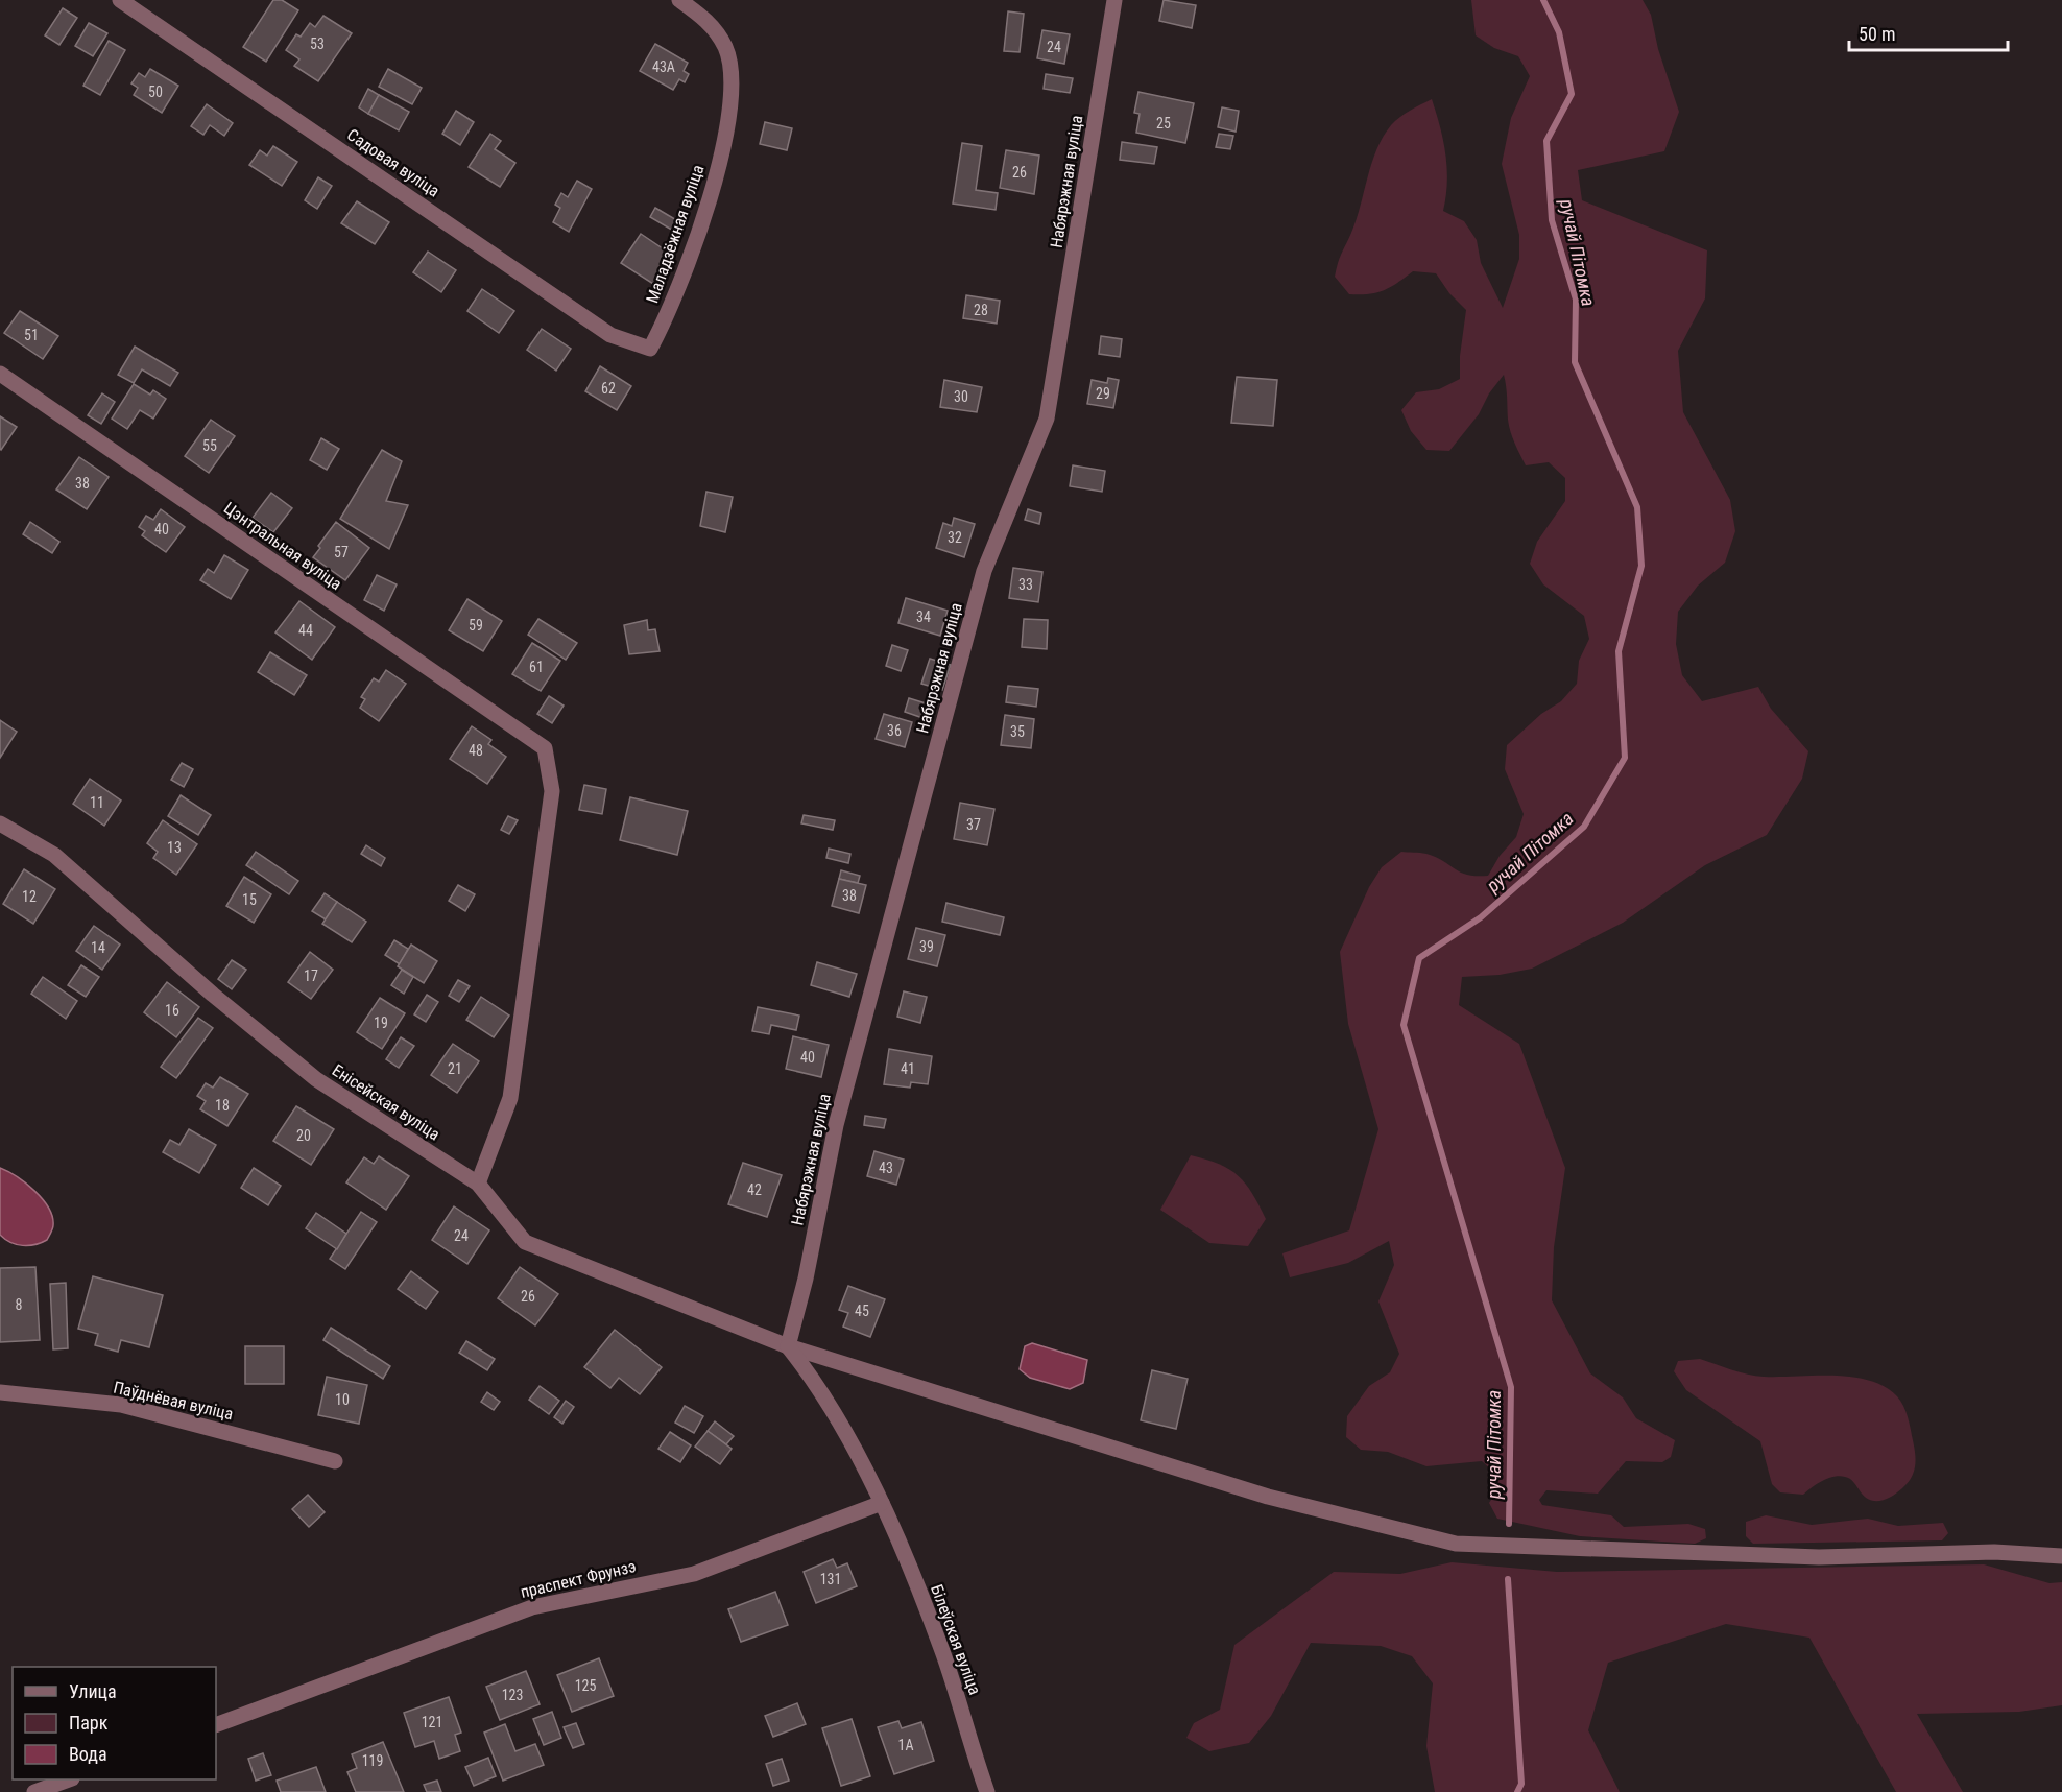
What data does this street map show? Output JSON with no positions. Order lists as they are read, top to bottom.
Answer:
{
  "streets": {
    "street": [
      "Садовая вуліца",
      "Набярэжная вуліца",
      "Маладзёжная вуліца",
      "Цэнтральная вуліца",
      "Енісейская вуліца",
      "Паўднёвая вуліца",
      "праспект Фрунзэ",
      "Білеўская вуліца"
    ]
  },
  "crossings": [
    ["Садовая вуліца", "Маладзёжная вуліца"],
    ["Набярэжная вуліца", "Енісейская вуліца"],
    ["Набярэжная вуліца", "Білеўская вуліца"],
    ["Цэнтральная вуліца", "Енісейская вуліца"],
    ["Енісейская вуліца", "Білеўская вуліца"],
    ["праспект Фрунзэ", "Білеўская вуліца"]
  ],
  "water": ["ручай Пітомка"],
  "house_numbers": [
    "53",
    "24",
    "43А",
    "50",
    "25",
    "26",
    "28",
    "51",
    "62",
    "29",
    "30",
    "55",
    "38",
    "40",
    "32",
    "57",
    "33",
    "34",
    "59",
    "44",
    "61",
    "36",
    "35",
    "48",
    "11",
    "37",
    "13",
    "38",
    "12",
    "15",
    "39",
    "14",
    "17",
    "16",
    "19",
    "40",
    "21",
    "41",
    "18",
    "20",
    "43",
    "42",
    "24",
    "26",
    "8",
    "45",
    "10",
    "131",
    "125",
    "123",
    "121",
    "1А",
    "119"
  ],
  "legend": ["Улица", "Парк", "Вода"],
  "scale_bar": "50 m"
}
